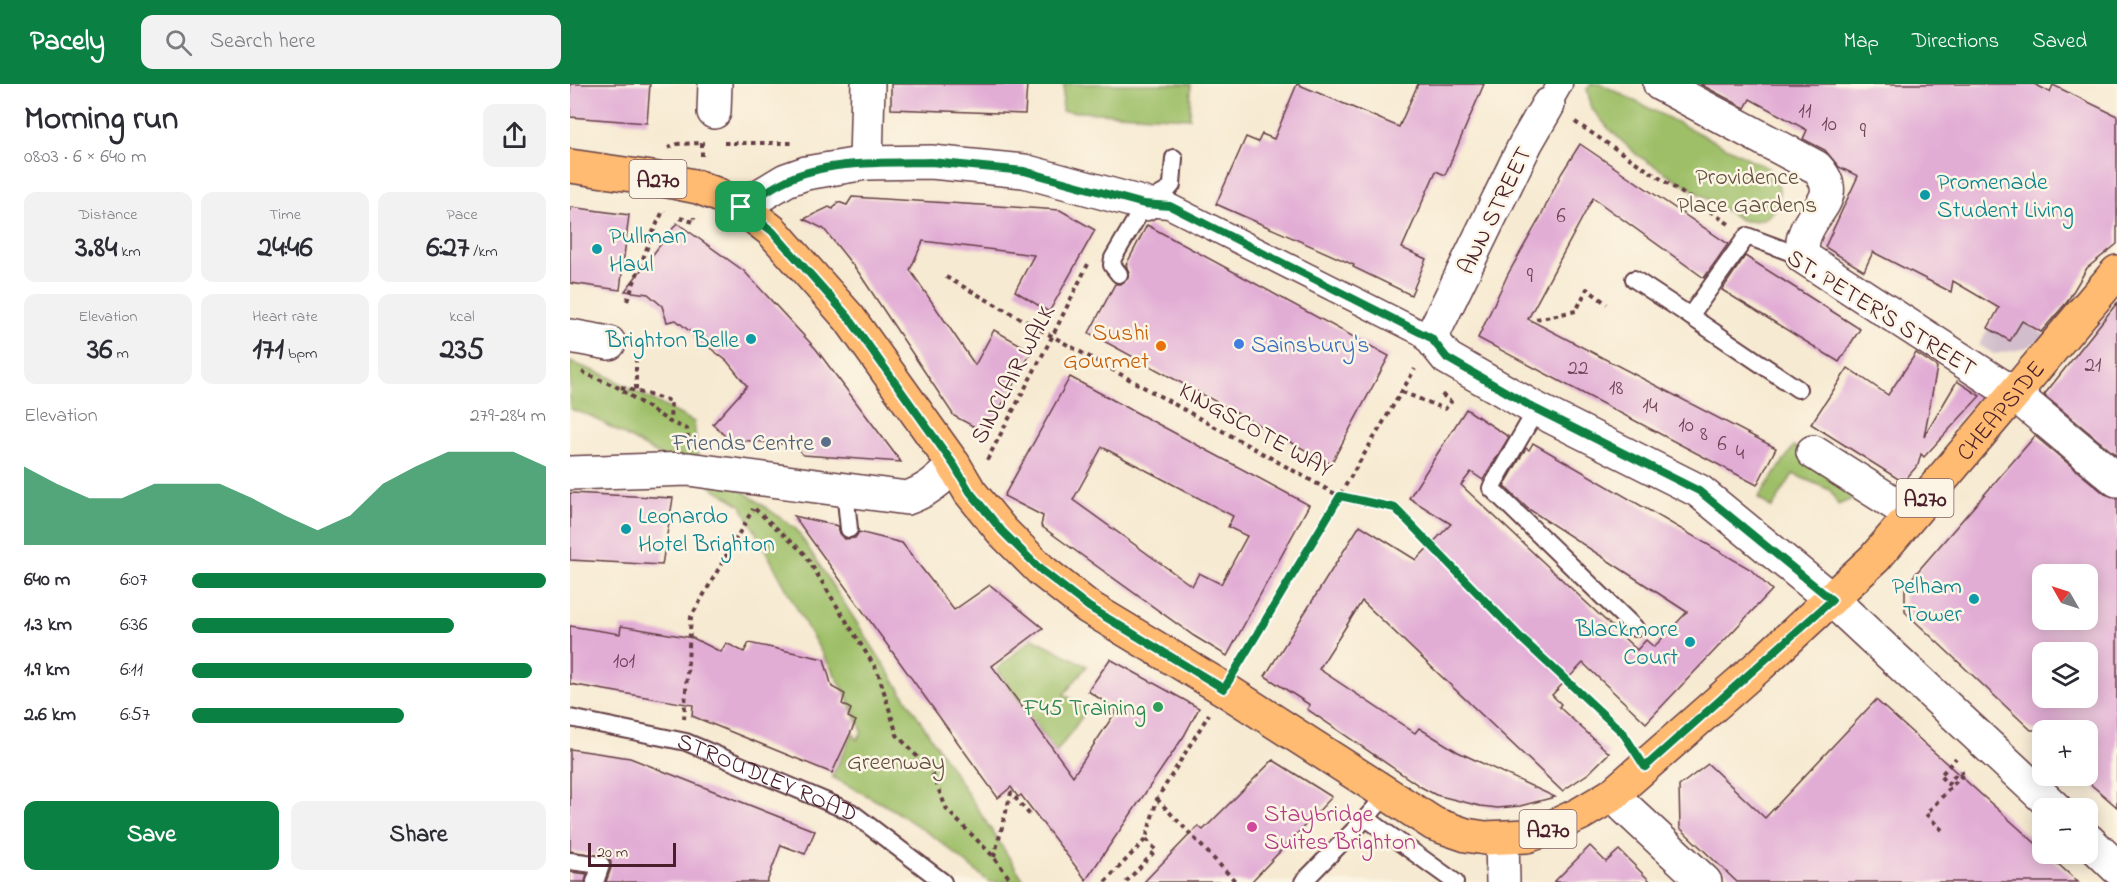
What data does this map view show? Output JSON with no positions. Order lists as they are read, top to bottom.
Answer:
{
  "streets": {
    "main road": ["A270", "CHEAPSIDE"],
    "street": ["ANN STREET", "ST. PETER'S STREET"],
    "lane": ["STROUDLEY ROAD"],
    "path": ["SINCLAIR WALK", "KINGSCOTE WAY"]
  },
  "crossings": [
    ["A270", "SINCLAIR WALK"],
    ["A270", "CHEAPSIDE"],
    ["A270", "KINGSCOTE WAY"],
    ["ST. PETER'S STREET", "CHEAPSIDE"],
    ["SINCLAIR WALK", "KINGSCOTE WAY"]
  ],
  "parks": ["Providence Place Gardens", "Greenway"],
  "places": [
    "Promenade Student Living",
    "Pullman Haul",
    "Brighton Belle",
    "Sainsbury's",
    "Sushi Gourmet",
    "Friends Centre",
    "Leonardo Hotel Brighton",
    "Pelham Tower",
    "Blackmore Court",
    "F45 Training",
    "Staybridge Suites Brighton"
  ],
  "house_numbers": [
    "11",
    "10",
    "9",
    "6",
    "9",
    "21",
    "22",
    "18",
    "14",
    "10",
    "8",
    "6",
    "4",
    "101"
  ],
  "scale_bar": "20 m",
  "north": "top left",
  "page": {
    "header": "Pacely",
    "search": "Search here",
    "nav": ["Map", "Directions", "Saved"],
    "heading": ["Morning run", "08:03 · 6 × 640 m"],
    "stats": [
      ["Distance", "3.84 km"],
      ["Time", "24:46"],
      ["Pace", "6:27 /km"],
      ["Elevation", "36 m"],
      ["Heart rate", "171 bpm"],
      ["kcal", "235"]
    ],
    "chart": ["Elevation", "279–284 m"],
    "list": [
      {
        "name": "640 m",
        "note": "6:07"
      },
      {
        "name": "1.3 km",
        "note": "6:36"
      },
      {
        "name": "1.9 km",
        "note": "6:11"
      },
      {
        "name": "2.6 km",
        "note": "6:57"
      }
    ],
    "map_buttons": ["+", "−"],
    "buttons": ["Save", "Share"],
    "scale": "20 m"
  }
}
